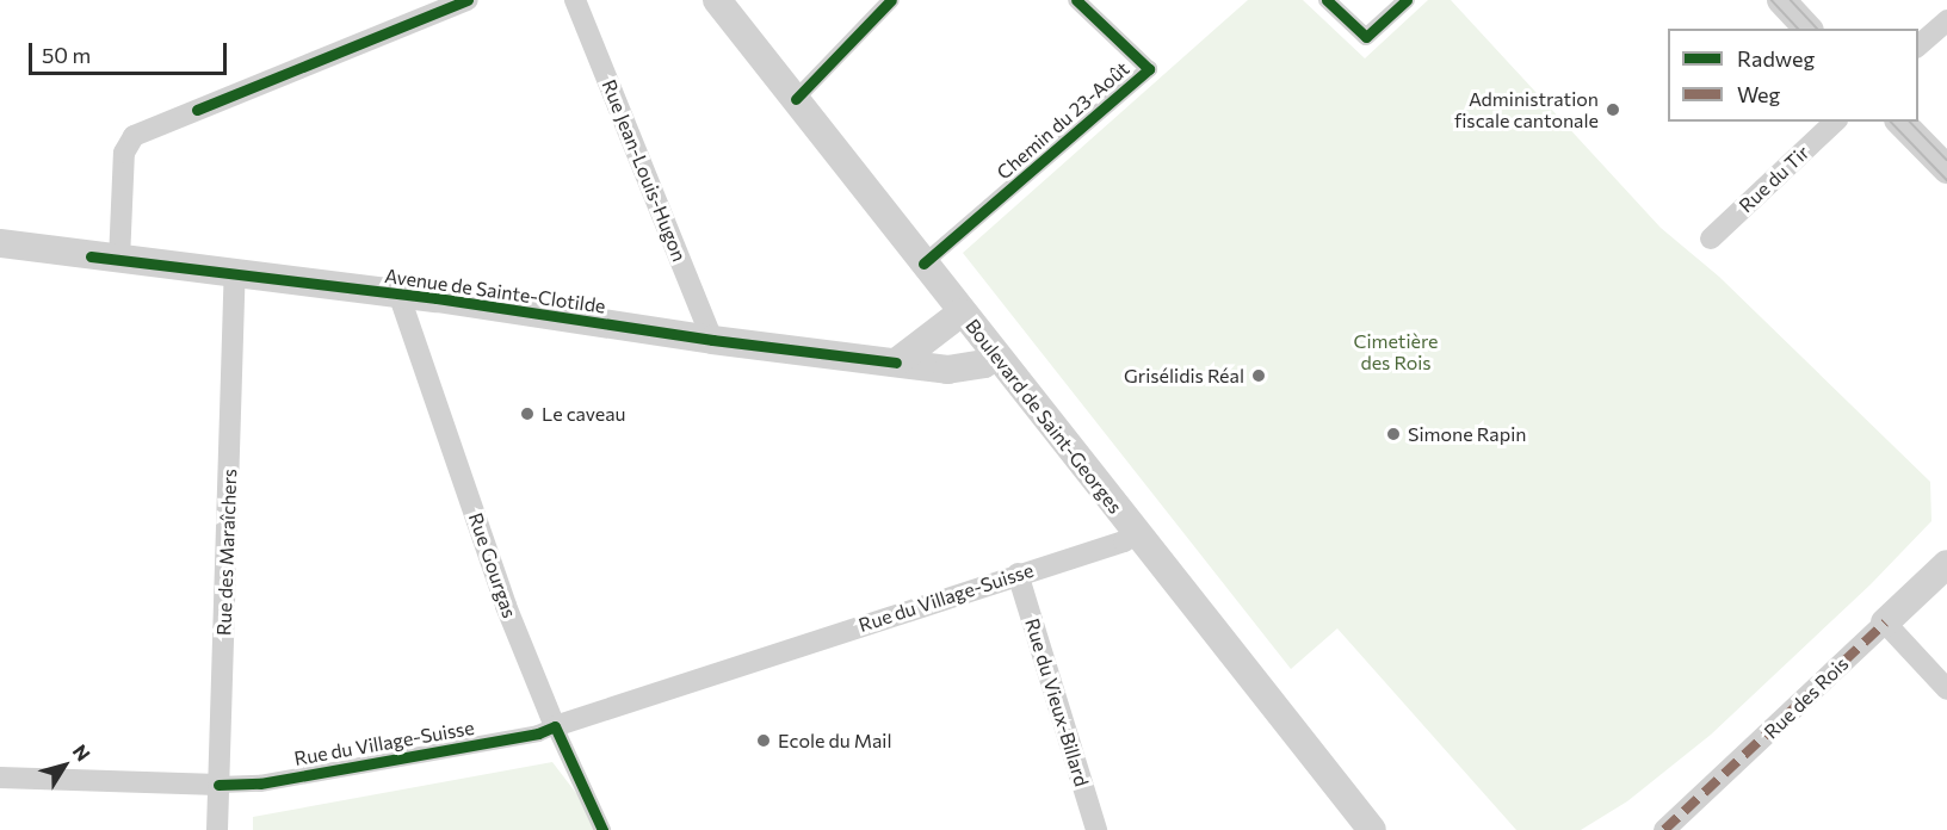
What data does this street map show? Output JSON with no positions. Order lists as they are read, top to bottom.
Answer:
{
  "streets": {
    "street": [
      "Chemin du 23-Août",
      "Rue Jean-Louis-Hugon",
      "Rue du Tir",
      "Avenue de Sainte-Clotilde",
      "Boulevard de Saint-Georges",
      "Rue des Maraîchers",
      "Rue Gourgas",
      "Rue du Village-Suisse",
      "Rue des Rois",
      "Rue du Vieux-Billard"
    ]
  },
  "crossings": [
    ["Chemin du 23-Août", "Boulevard de Saint-Georges"],
    ["Rue Jean-Louis-Hugon", "Avenue de Sainte-Clotilde"],
    ["Avenue de Sainte-Clotilde", "Boulevard de Saint-Georges"],
    ["Avenue de Sainte-Clotilde", "Rue des Maraîchers"],
    ["Avenue de Sainte-Clotilde", "Rue Gourgas"],
    ["Boulevard de Saint-Georges", "Rue du Village-Suisse"],
    ["Rue des Maraîchers", "Rue du Village-Suisse"],
    ["Rue Gourgas", "Rue du Village-Suisse"],
    ["Rue du Village-Suisse", "Rue du Vieux-Billard"]
  ],
  "parks": ["Cimetière des Rois"],
  "places": [
    "Administration fiscale cantonale",
    "Grisélidis Réal",
    "Le caveau",
    "Simone Rapin",
    "Ecole du Mail"
  ],
  "legend": ["Radweg", "Weg"],
  "scale_bar": "50 m",
  "north": "top right"
}
